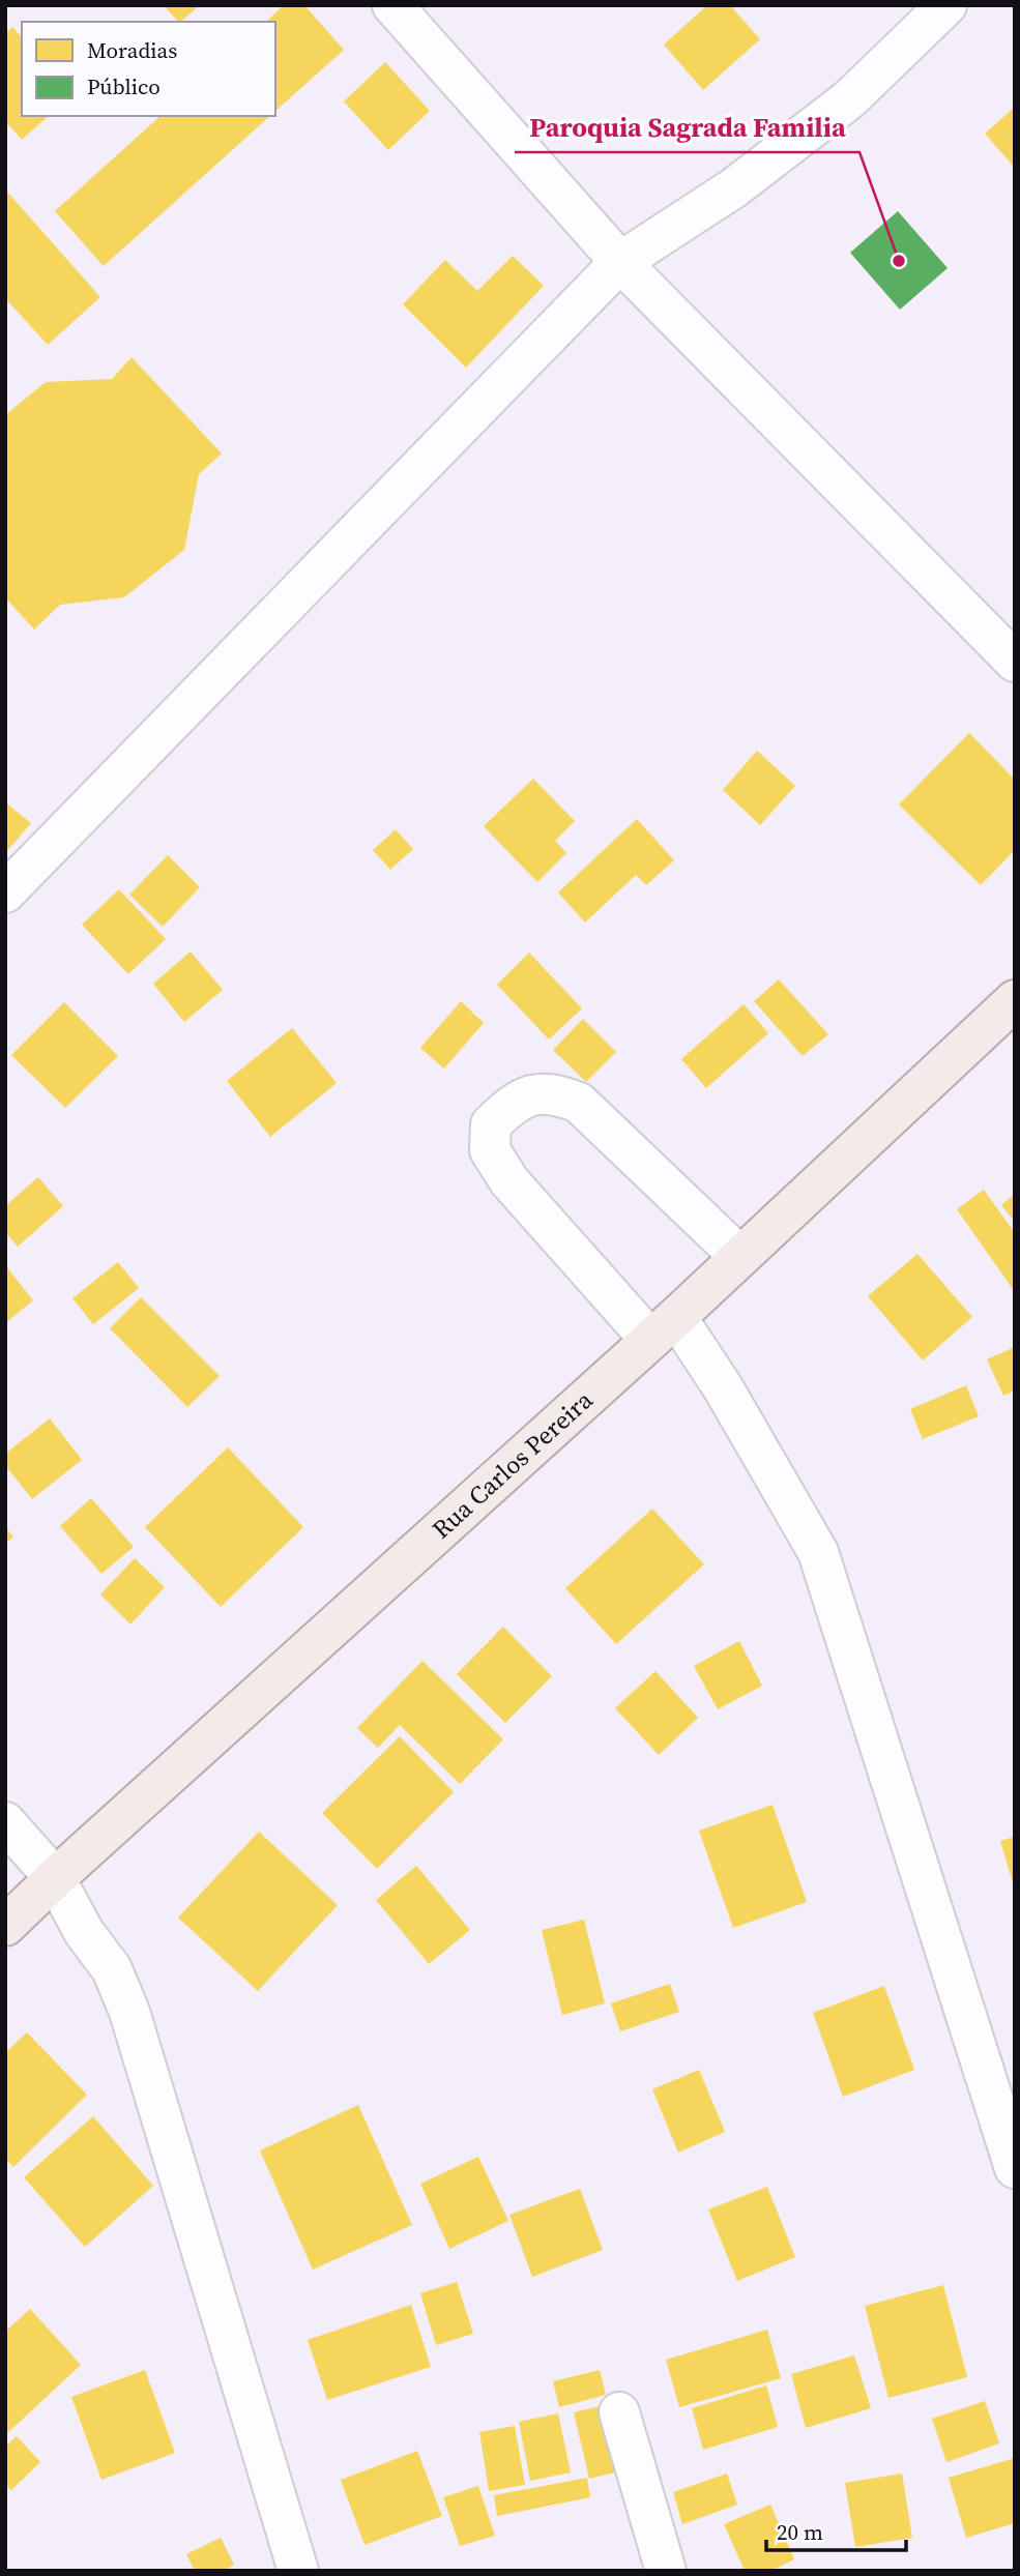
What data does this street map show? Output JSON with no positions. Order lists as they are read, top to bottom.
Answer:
{
  "streets": {
    "main road": ["Rua Carlos Pereira"]
  },
  "places": ["Paroquia Sagrada Familia"],
  "legend": ["Moradias", "Público"],
  "scale_bar": "20 m"
}
